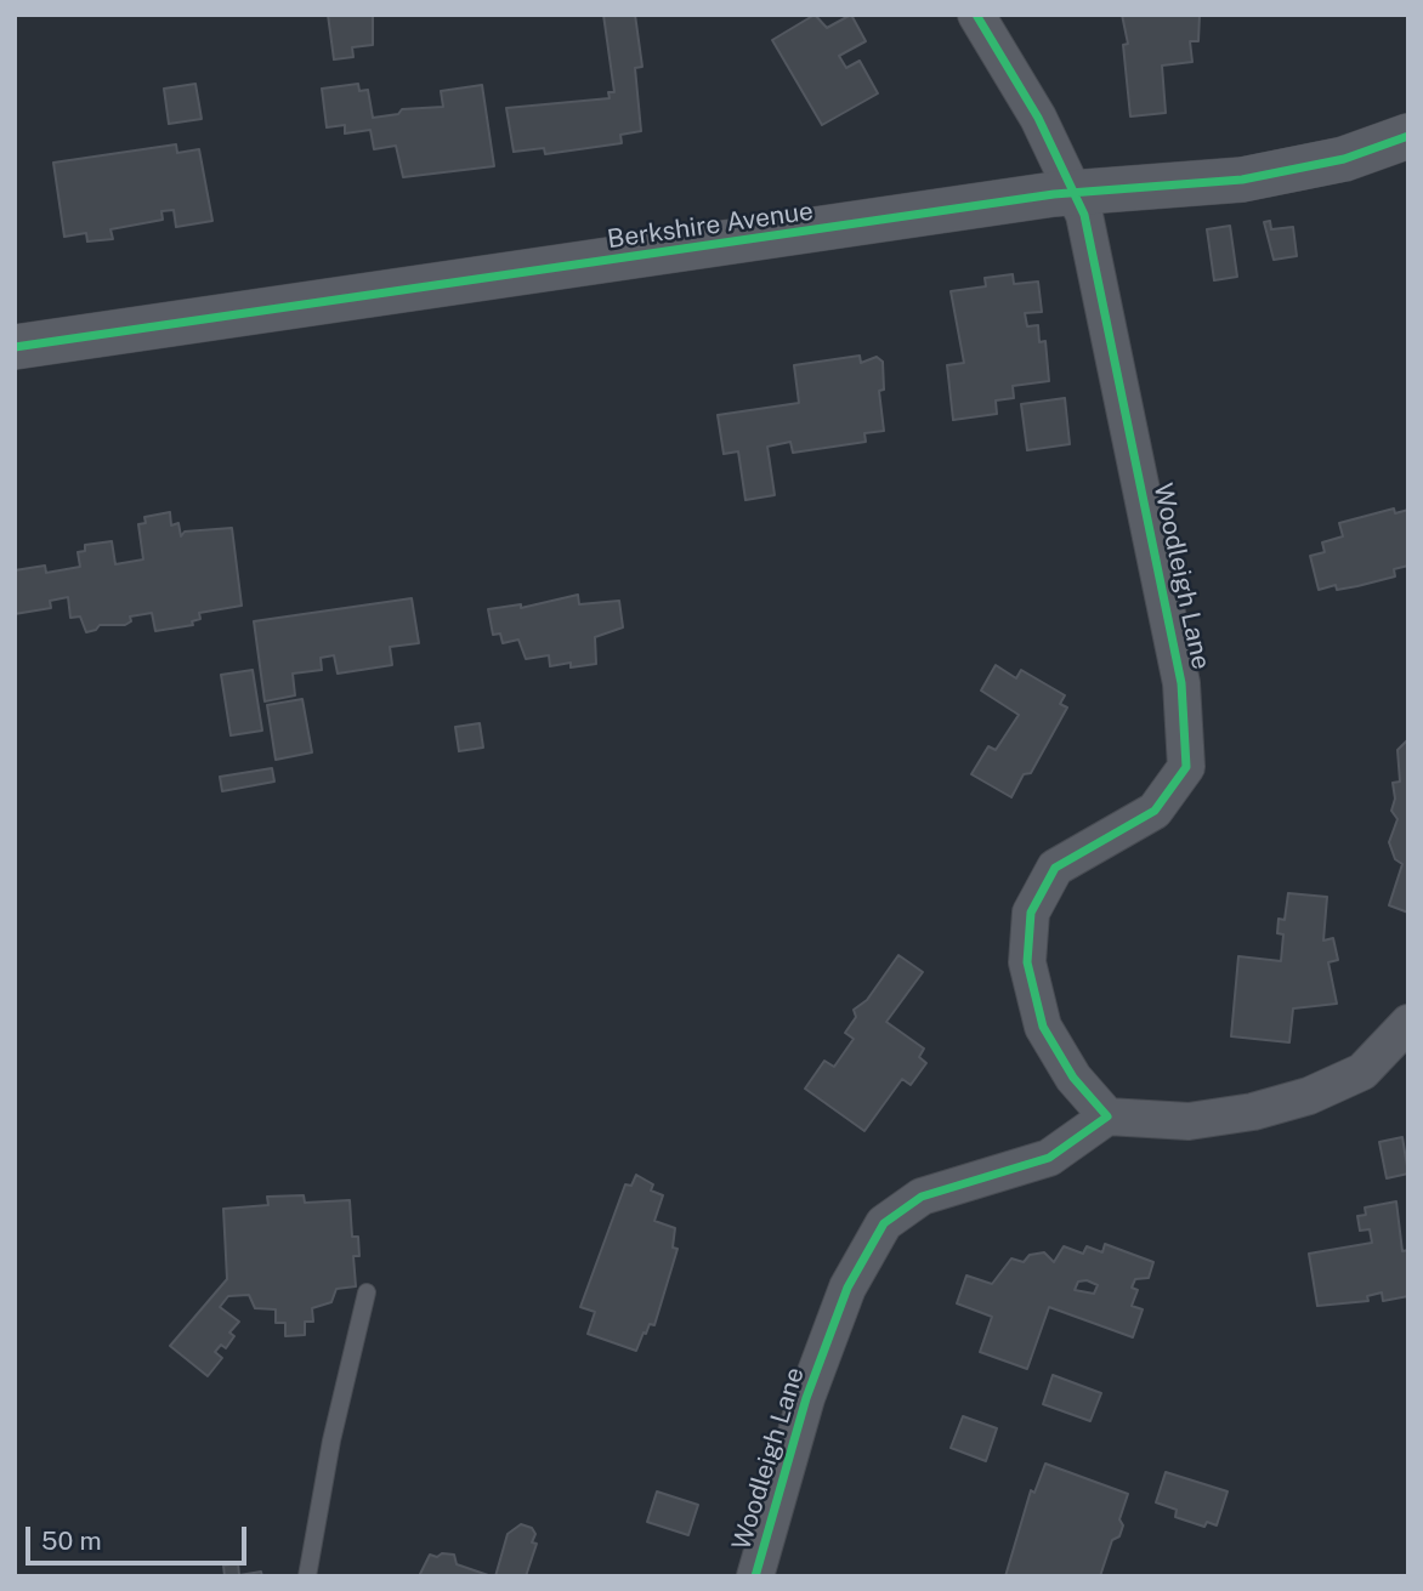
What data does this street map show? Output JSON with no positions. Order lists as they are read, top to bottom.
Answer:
{
  "streets": {
    "street": ["Berkshire Avenue", "Woodleigh Lane"]
  },
  "crossings": [
    ["Berkshire Avenue", "Woodleigh Lane"]
  ],
  "scale_bar": "50 m"
}
